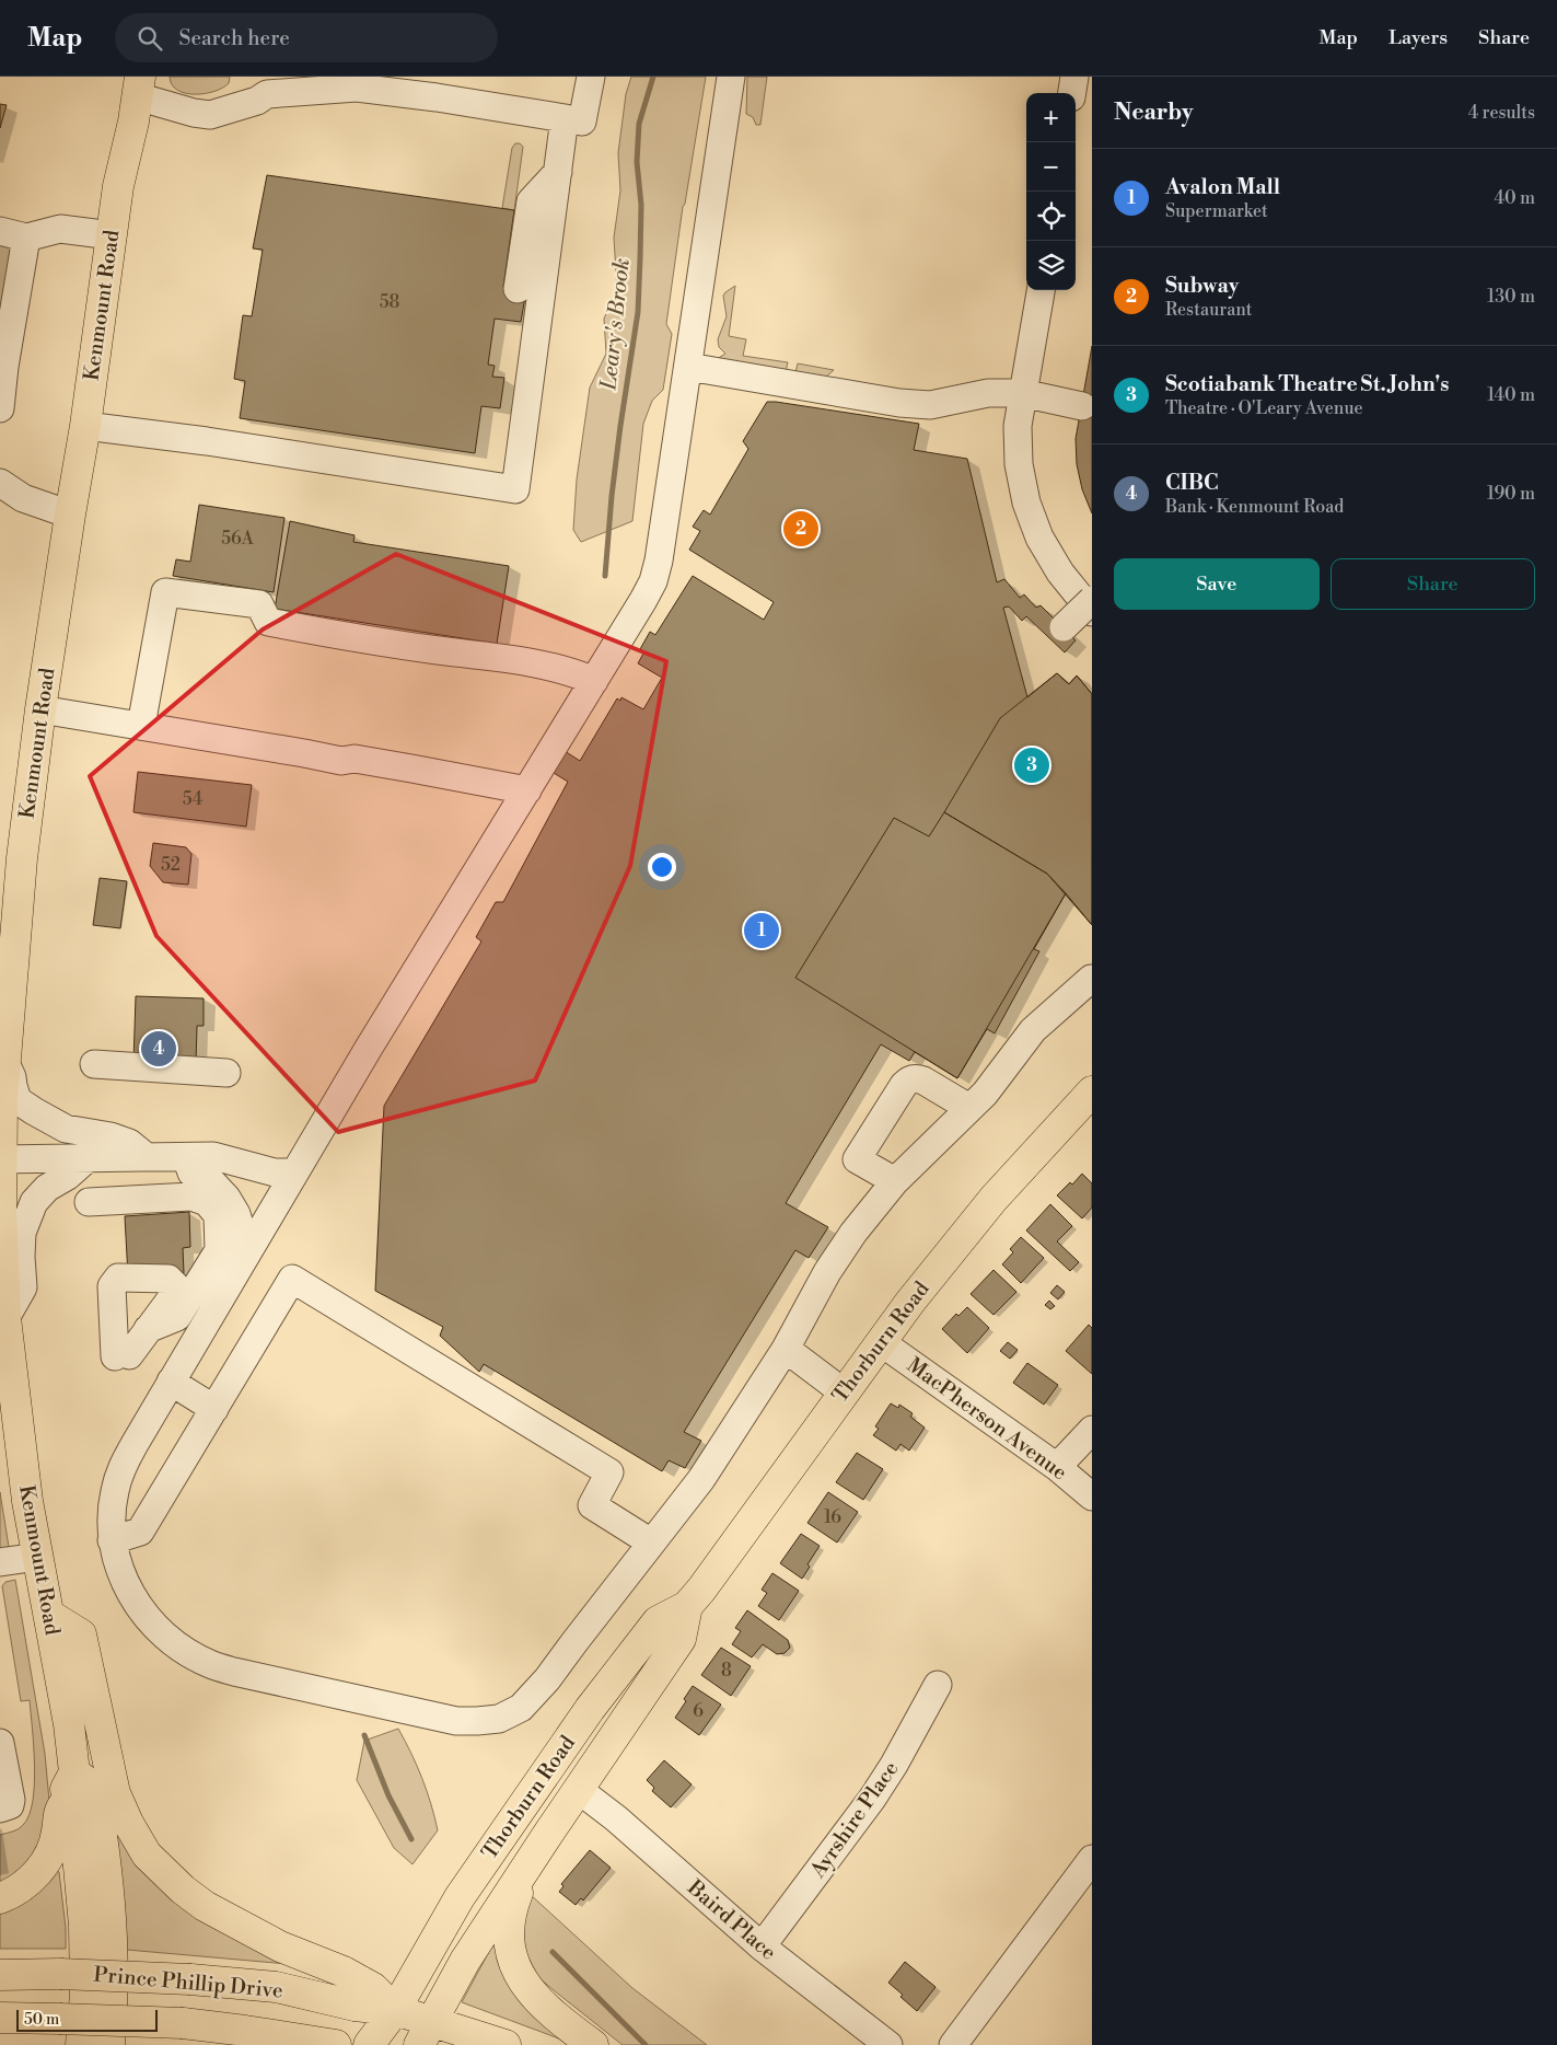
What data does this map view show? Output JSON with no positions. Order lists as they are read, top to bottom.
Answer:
{
  "streets": {
    "main road": ["Kenmount Road", "Thorburn Road", "Prince Phillip Drive"],
    "street": ["MacPherson Avenue", "Ayrshire Place", "Baird Place"]
  },
  "crossings": [
    ["Thorburn Road", "MacPherson Avenue"],
    ["Thorburn Road", "Baird Place"],
    ["Thorburn Road", "Prince Phillip Drive"],
    ["Ayrshire Place", "Baird Place"]
  ],
  "water": ["Leary's Brook"],
  "house_numbers": [
    "58",
    "56A",
    "54",
    "52",
    "16",
    "8",
    "6"
  ],
  "scale_bar": "50 m",
  "page": {
    "header": "Map",
    "search": "Search here",
    "nav": ["Map", "Layers", "Share"],
    "heading": ["Nearby", "4 results"],
    "map_buttons": ["+", "−"],
    "list": [
      {
        "mark": "1",
        "name": "Avalon Mall",
        "note": "Supermarket",
        "value": "40 m"
      },
      {
        "mark": "2",
        "name": "Subway",
        "note": "Restaurant",
        "value": "130 m"
      },
      {
        "mark": "3",
        "name": "Scotiabank Theatre St. John's",
        "note": "Theatre · O'Leary Avenue",
        "value": "140 m"
      },
      {
        "mark": "4",
        "name": "CIBC",
        "note": "Bank · Kenmount Road",
        "value": "190 m"
      }
    ],
    "pins": [
      "2",
      "3",
      "1",
      "4"
    ],
    "buttons": ["Save", "Share"],
    "scale": "50 m"
  }
}
